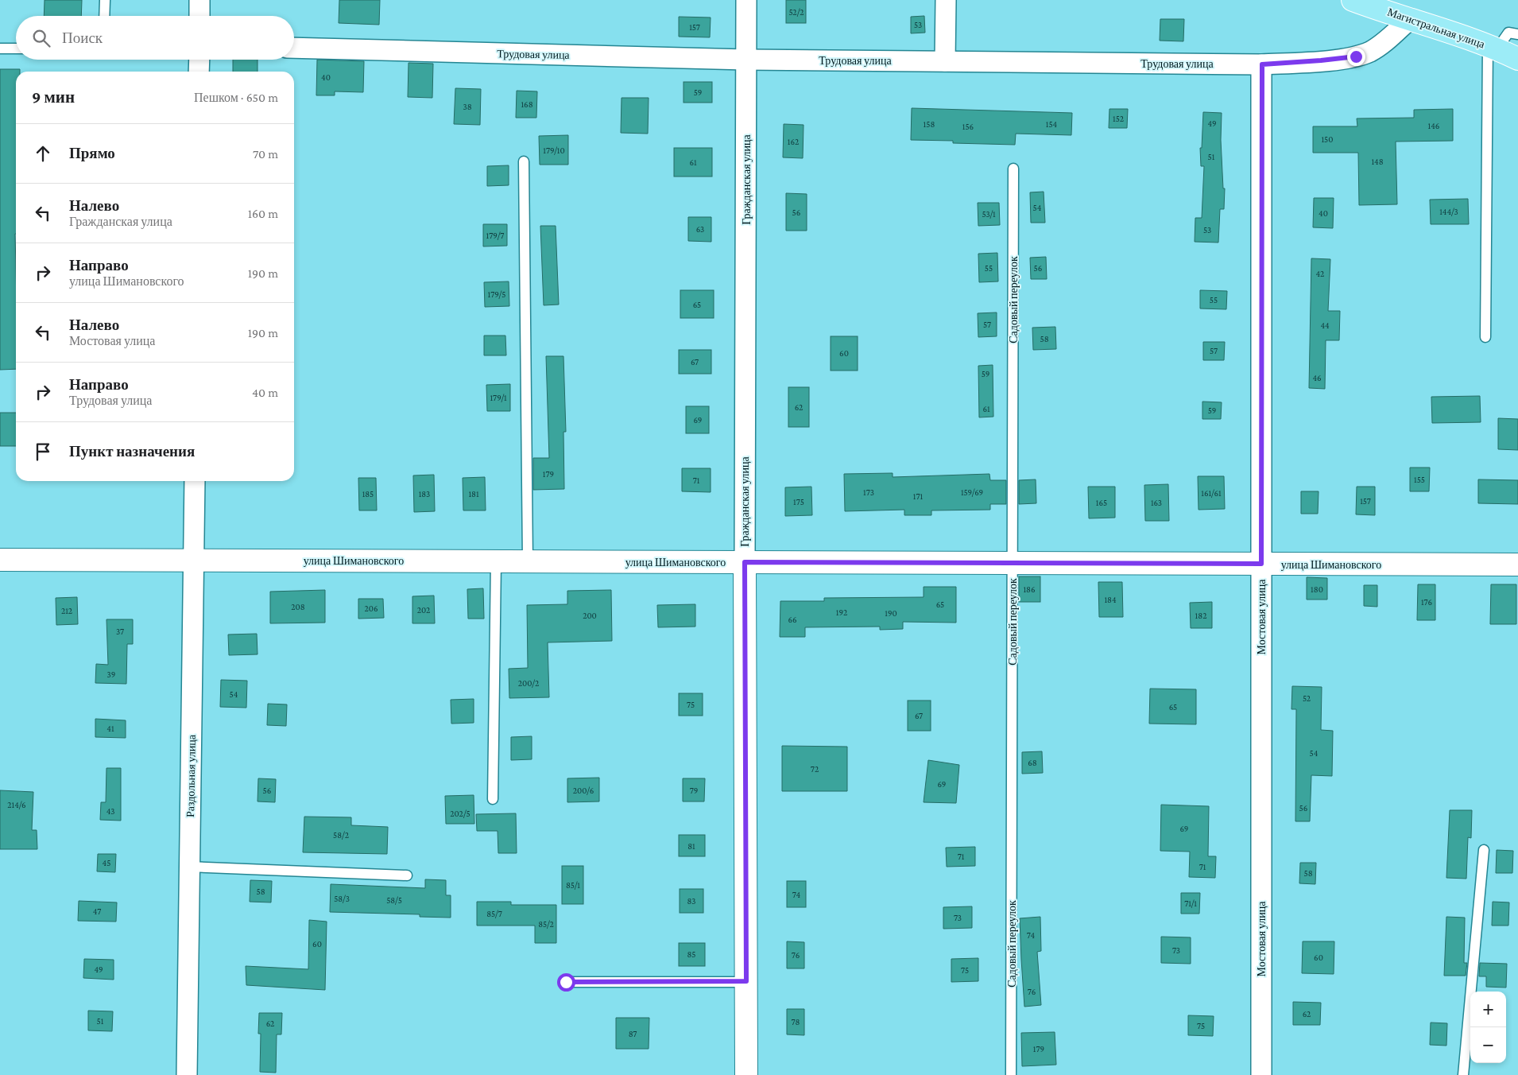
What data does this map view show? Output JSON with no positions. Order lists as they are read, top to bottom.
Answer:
{
  "streets": {
    "main road": ["Магистральная улица"],
    "street": [
      "Трудовая улица",
      "Гражданская улица",
      "улица Шимановского",
      "Мостовая улица",
      "Раздольная улица"
    ],
    "lane": ["Садовый переулок"]
  },
  "crossings": [
    ["Магистральная улица", "Трудовая улица"],
    ["Трудовая улица", "Гражданская улица"],
    ["Трудовая улица", "Мостовая улица"],
    ["Гражданская улица", "улица Шимановского"],
    ["Садовый переулок", "улица Шимановского"],
    ["улица Шимановского", "Мостовая улица"],
    ["улица Шимановского", "Раздольная улица"]
  ],
  "house_numbers": [
    "52/2",
    "53",
    "157",
    "40",
    "59",
    "168",
    "38",
    "152",
    "49",
    "158",
    "154",
    "146",
    "156",
    "150",
    "162",
    "179/10",
    "51",
    "148",
    "61",
    "54",
    "144/3",
    "56",
    "40",
    "53/1",
    "63",
    "53",
    "179/7",
    "55",
    "56",
    "42",
    "179/5",
    "55",
    "65",
    "57",
    "44",
    "58",
    "57",
    "60",
    "67",
    "59",
    "46",
    "179/1",
    "62",
    "61",
    "59",
    "69",
    "179",
    "155",
    "71",
    "173",
    "159/69",
    "161/61",
    "185",
    "183",
    "181",
    "171",
    "157",
    "175",
    "165",
    "163",
    "186",
    "180",
    "184",
    "176",
    "65",
    "208",
    "206",
    "202",
    "212",
    "192",
    "190",
    "200",
    "182",
    "66",
    "37",
    "39",
    "200/2",
    "54",
    "52",
    "75",
    "65",
    "67",
    "41",
    "54",
    "68",
    "72",
    "69",
    "56",
    "200/6",
    "79",
    "214/6",
    "56",
    "43",
    "202/5",
    "69",
    "58/2",
    "81",
    "71",
    "45",
    "71",
    "58",
    "85/1",
    "58",
    "74",
    "58/3",
    "58/5",
    "83",
    "71/1",
    "47",
    "85/7",
    "73",
    "85/2",
    "74",
    "60",
    "73",
    "85",
    "76",
    "60",
    "49",
    "75",
    "76",
    "62",
    "51",
    "78",
    "62",
    "75",
    "87",
    "179"
  ],
  "page": {
    "search": "Поиск",
    "heading": ["9 мин", "Пешком · 650 m"],
    "list": [
      ["Прямо", "70 m"],
      ["Налево", "Гражданская улица", "160 m"],
      ["Направо", "улица Шимановского", "190 m"],
      ["Налево", "Мостовая улица", "190 m"],
      ["Направо", "Трудовая улица", "40 m"],
      "Пункт назначения"
    ],
    "map_buttons": ["+", "−"]
  }
}
